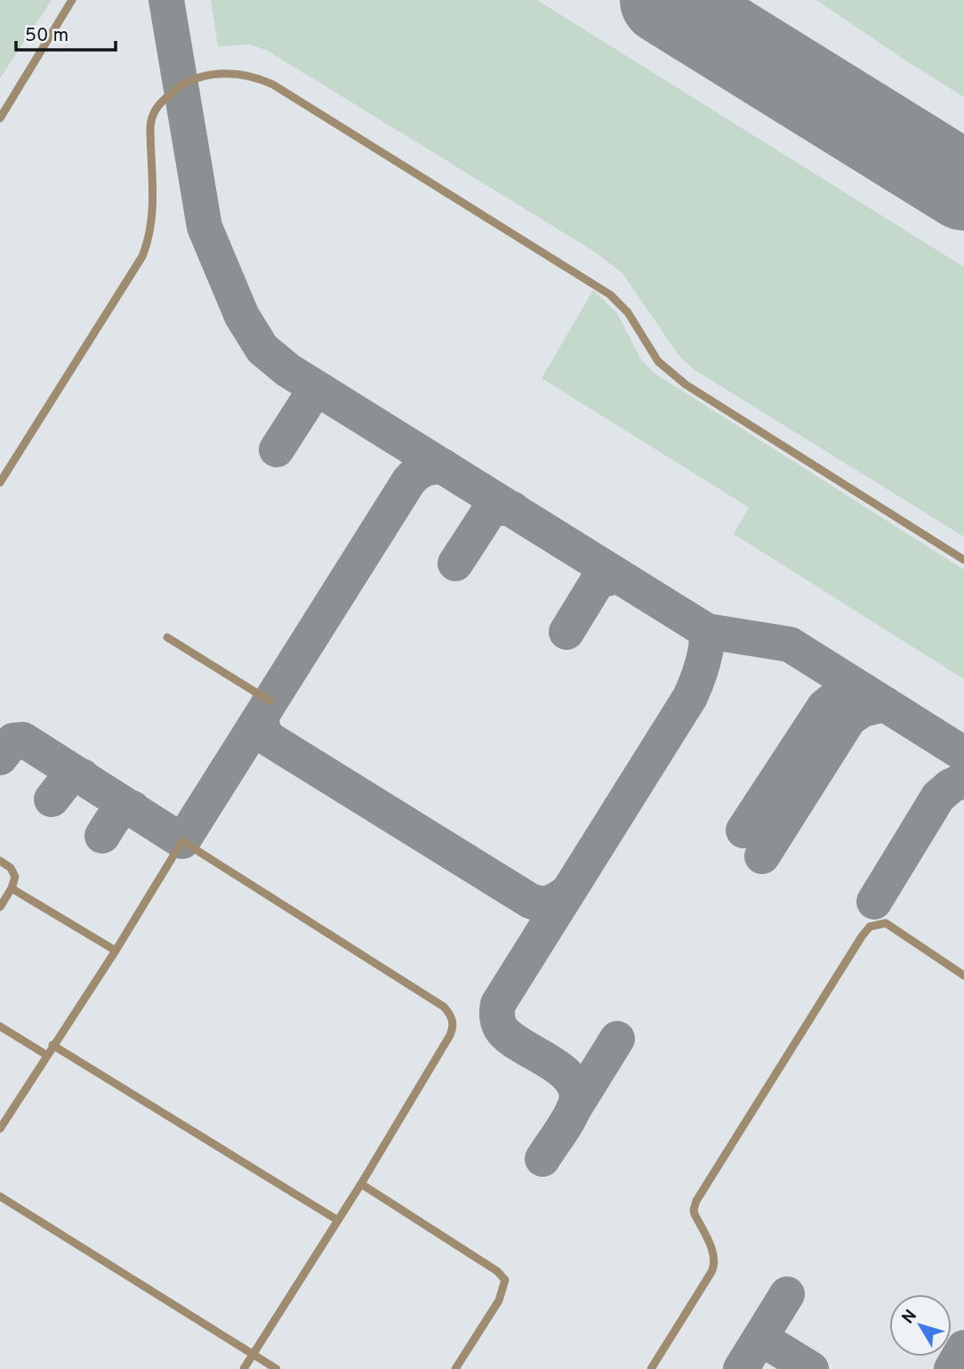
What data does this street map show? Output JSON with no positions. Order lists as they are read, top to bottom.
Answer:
{
  "scale_bar": "50 m",
  "north": "top left"
}
